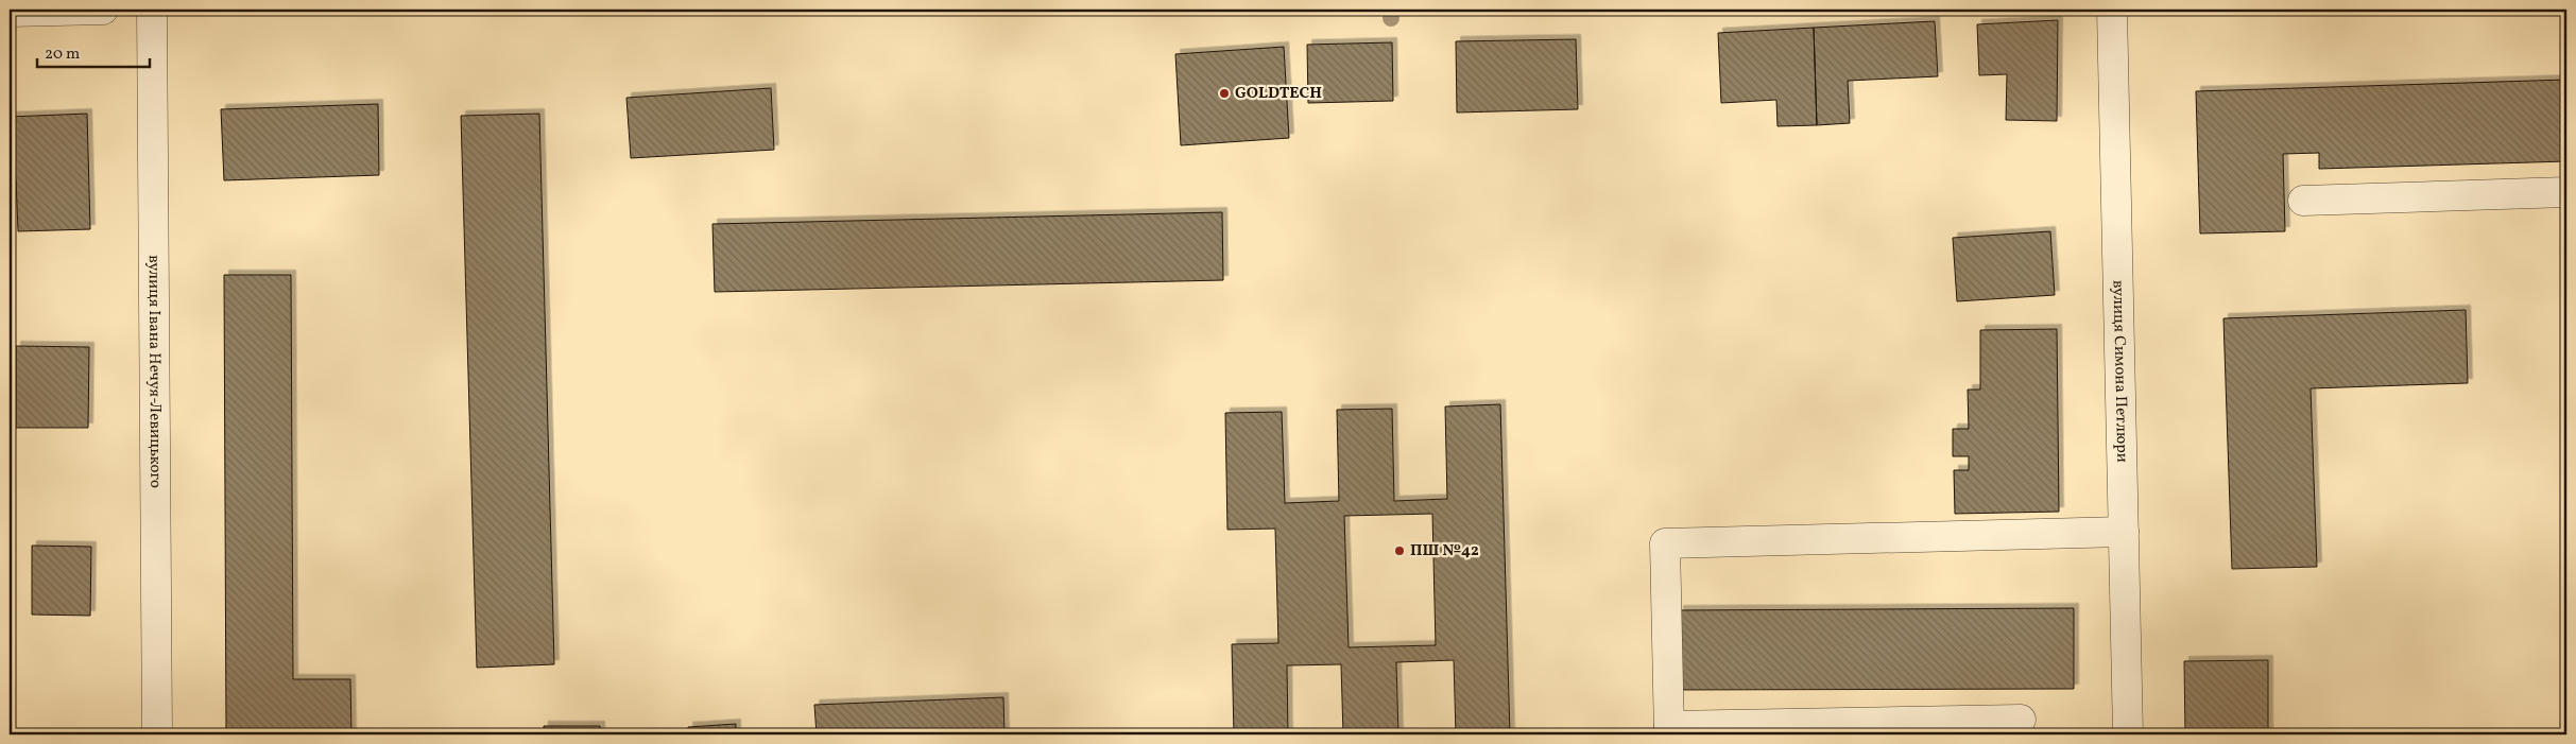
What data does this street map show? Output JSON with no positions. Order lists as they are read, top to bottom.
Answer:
{
  "streets": {
    "street": ["вулиця Івана Нечуя-Левицького", "вулиця Симона Петлюри"]
  },
  "places": ["GOLDTECH", "ПШ №42"],
  "scale_bar": "20 m"
}
